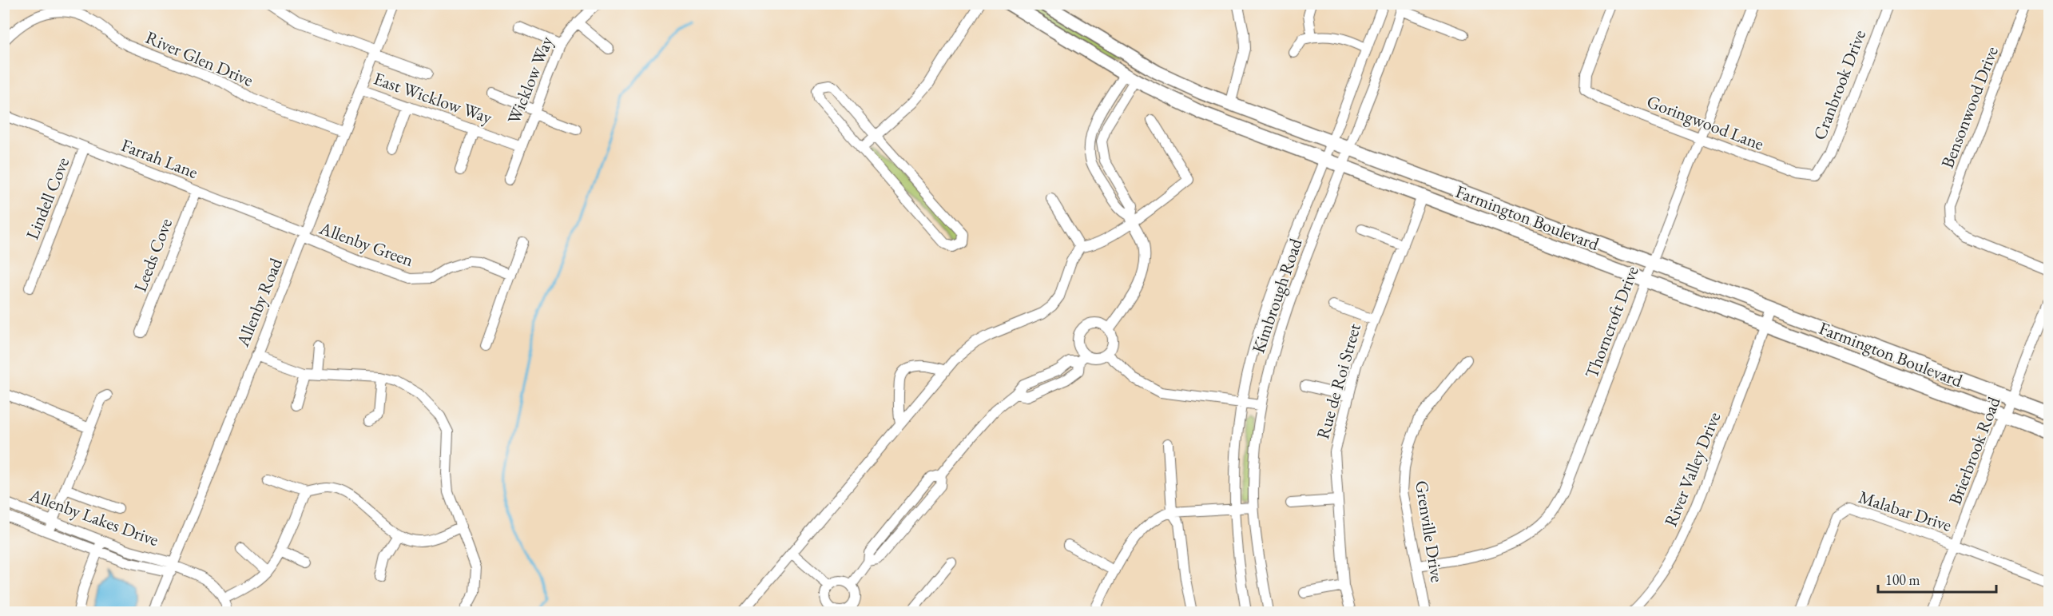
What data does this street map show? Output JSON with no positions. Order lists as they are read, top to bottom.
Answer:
{
  "streets": {
    "main road": ["Farmington Boulevard"],
    "street": [
      "River Glen Drive",
      "Wicklow Way",
      "Cranbrook Drive",
      "East Wicklow Way",
      "Bensonwood Drive",
      "Goringwood Lane",
      "Farrah Lane",
      "Lindell Cove",
      "Allenby Green",
      "Leeds Cove",
      "Kimbrough Road",
      "Allenby Road",
      "Thorncroft Drive",
      "Rue de Roi Street",
      "Brierbrook Road",
      "River Valley Drive",
      "Malabar Drive",
      "Allenby Lakes Drive",
      "Grenville Drive"
    ]
  },
  "crossings": [
    ["River Glen Drive", "Allenby Road"],
    ["Wicklow Way", "East Wicklow Way"],
    ["Cranbrook Drive", "Goringwood Lane"],
    ["East Wicklow Way", "Allenby Road"],
    ["Goringwood Lane", "Thorncroft Drive"],
    ["Farrah Lane", "Lindell Cove"],
    ["Farrah Lane", "Allenby Green"],
    ["Farrah Lane", "Leeds Cove"],
    ["Farrah Lane", "Allenby Road"],
    ["Farmington Boulevard", "Kimbrough Road"],
    ["Farmington Boulevard", "Thorncroft Drive"],
    ["Farmington Boulevard", "Rue de Roi Street"],
    ["Farmington Boulevard", "Brierbrook Road"],
    ["Farmington Boulevard", "River Valley Drive"],
    ["Allenby Green", "Allenby Road"],
    ["Allenby Road", "Allenby Lakes Drive"],
    ["Thorncroft Drive", "Grenville Drive"],
    ["Brierbrook Road", "Malabar Drive"]
  ],
  "scale_bar": "100 m"
}
